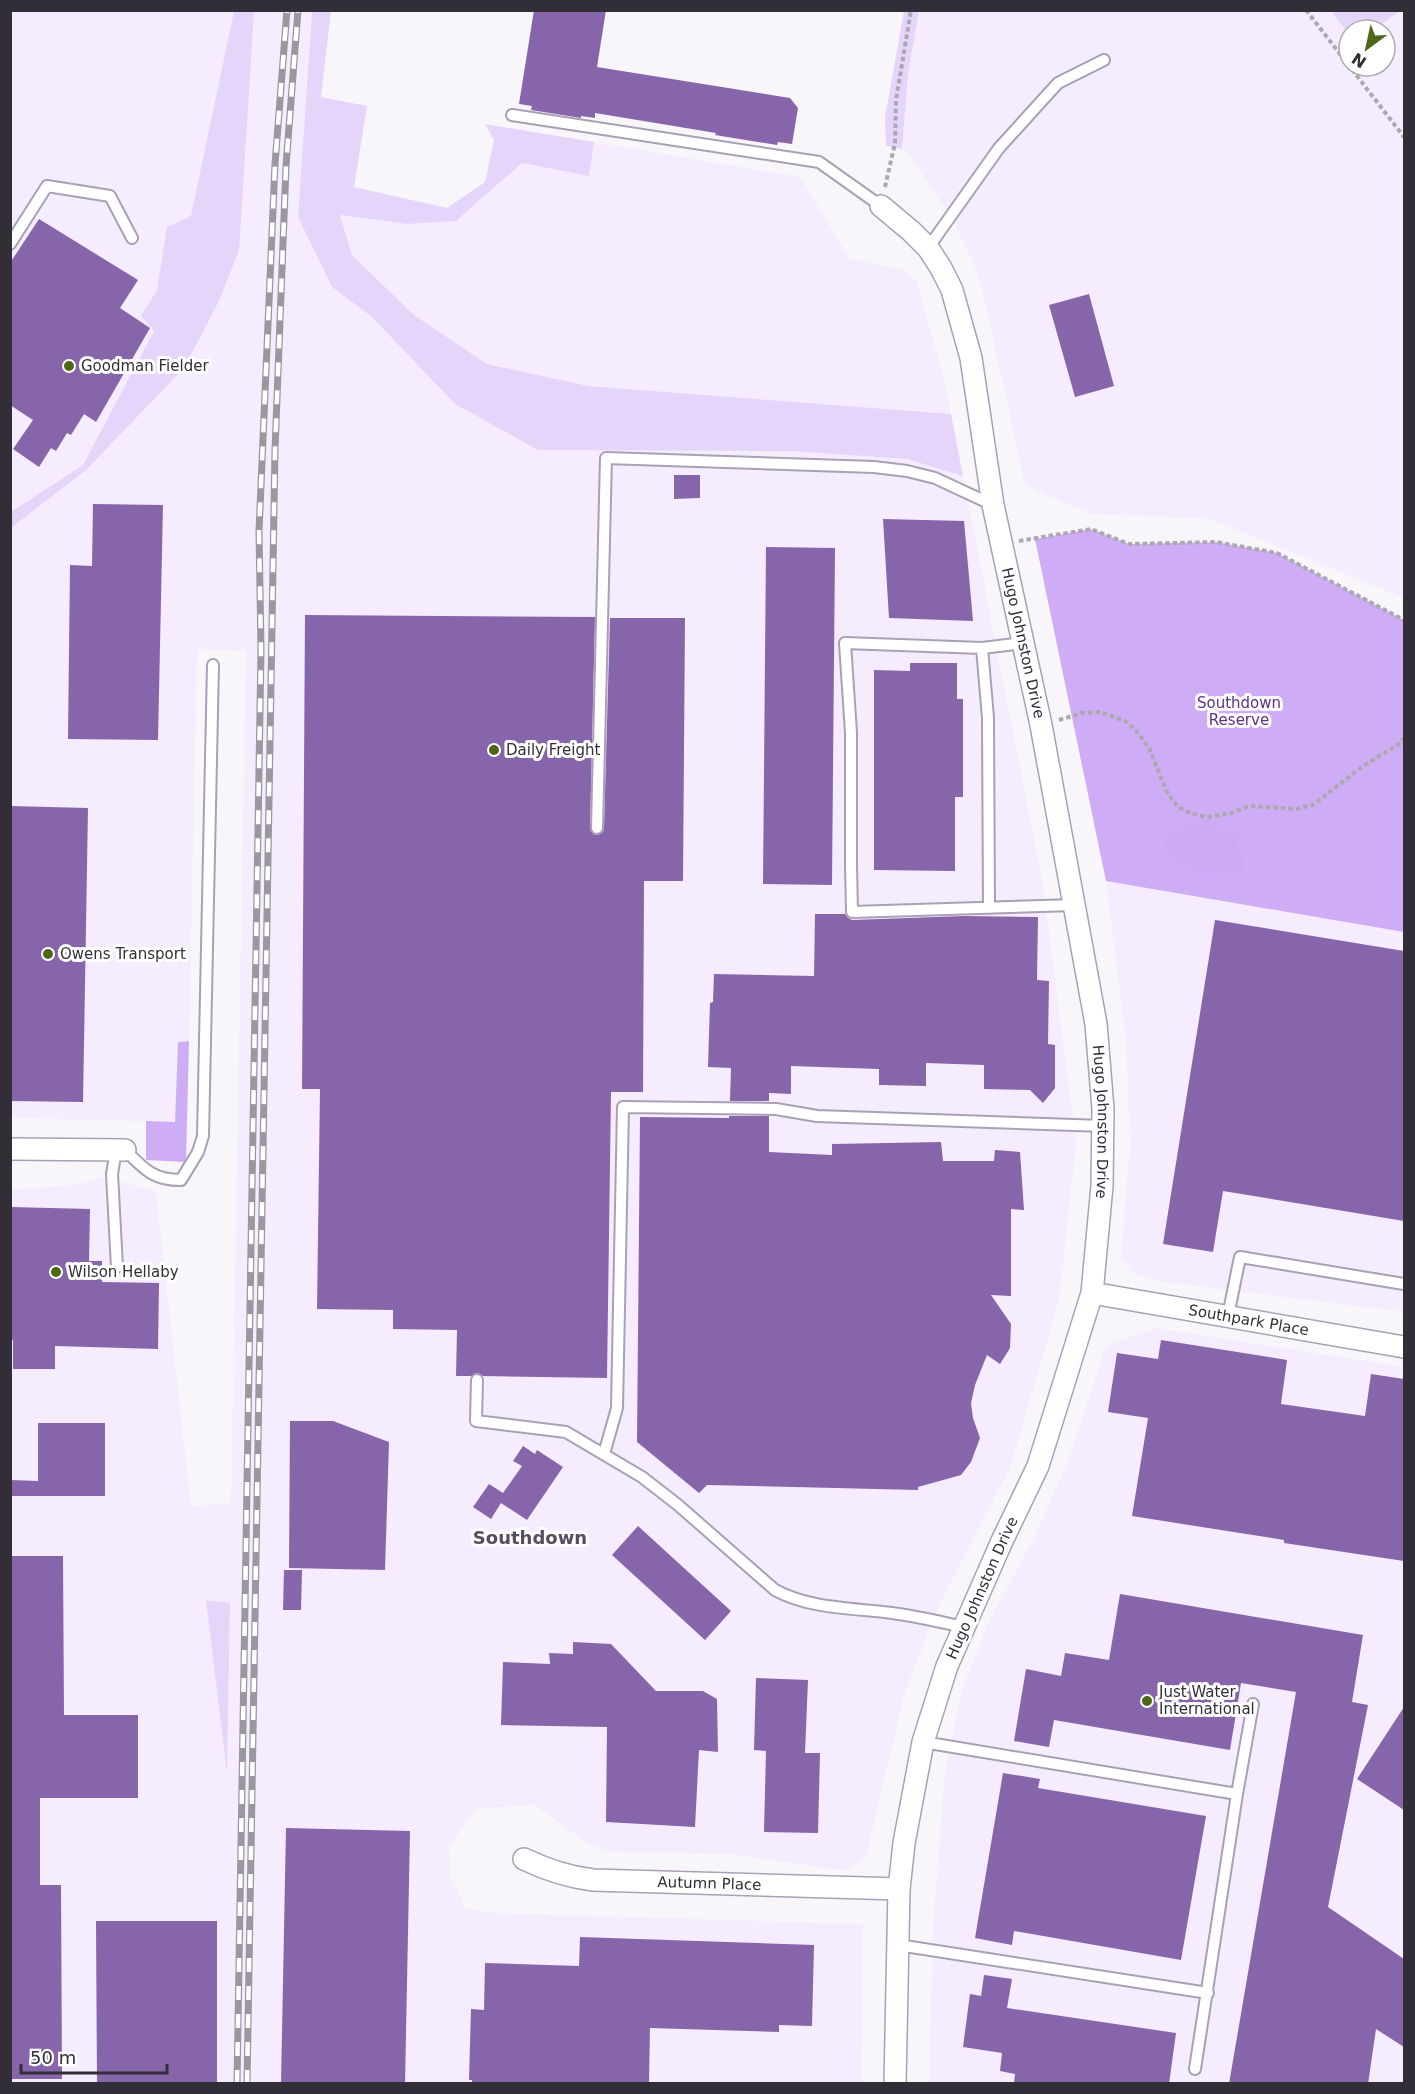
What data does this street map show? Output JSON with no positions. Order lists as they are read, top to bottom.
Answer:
{
  "streets": {
    "street": ["Hugo Johnston Drive", "Southpark Place", "Autumn Place"]
  },
  "crossings": [
    ["Hugo Johnston Drive", "Southpark Place"],
    ["Hugo Johnston Drive", "Autumn Place"]
  ],
  "districts": ["Southdown"],
  "parks": ["Southdown Reserve"],
  "places": [
    "Goodman Fielder",
    "Daily Freight",
    "Owens Transport",
    "Wilson Hellaby",
    "Just Water International"
  ],
  "scale_bar": "50 m",
  "north": "bottom left"
}
